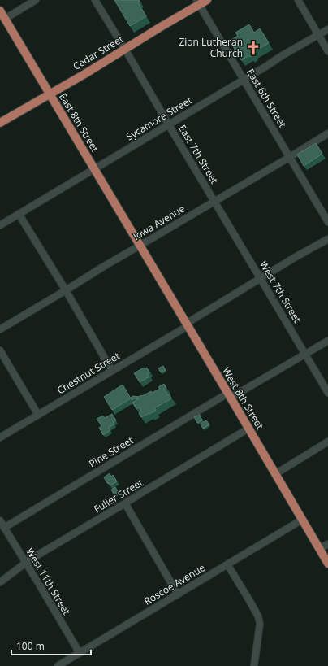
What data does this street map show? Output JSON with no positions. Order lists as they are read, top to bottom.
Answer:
{
  "streets": {
    "main road": ["Cedar Street", "East 8th Street", "West 8th Street"],
    "street": [
      "East 6th Street",
      "Sycamore Street",
      "East 7th Street",
      "Iowa Avenue",
      "West 7th Street",
      "Chestnut Street",
      "Pine Street",
      "Fuller Street",
      "West 11th Street",
      "Roscoe Avenue"
    ]
  },
  "crossings": [
    ["Cedar Street", "East 6th Street"],
    ["Cedar Street", "East 8th Street"],
    ["Cedar Street", "East 7th Street"],
    ["East 6th Street", "Sycamore Street"],
    ["East 6th Street", "Iowa Avenue"],
    ["Sycamore Street", "East 8th Street"],
    ["Sycamore Street", "East 7th Street"],
    ["East 8th Street", "Iowa Avenue"],
    ["East 8th Street", "West 8th Street"],
    ["East 7th Street", "Iowa Avenue"],
    ["East 7th Street", "West 7th Street"],
    ["Iowa Avenue", "West 7th Street"],
    ["Iowa Avenue", "West 8th Street"],
    ["West 7th Street", "Chestnut Street"],
    ["West 7th Street", "Pine Street"],
    ["Chestnut Street", "West 8th Street"],
    ["West 8th Street", "Pine Street"],
    ["West 8th Street", "Fuller Street"],
    ["West 8th Street", "Roscoe Avenue"],
    ["Pine Street", "West 11th Street"],
    ["Fuller Street", "West 11th Street"],
    ["West 11th Street", "Roscoe Avenue"]
  ],
  "places": {
    "church": ["Zion Lutheran Church"]
  },
  "scale_bar": "100 m"
}
